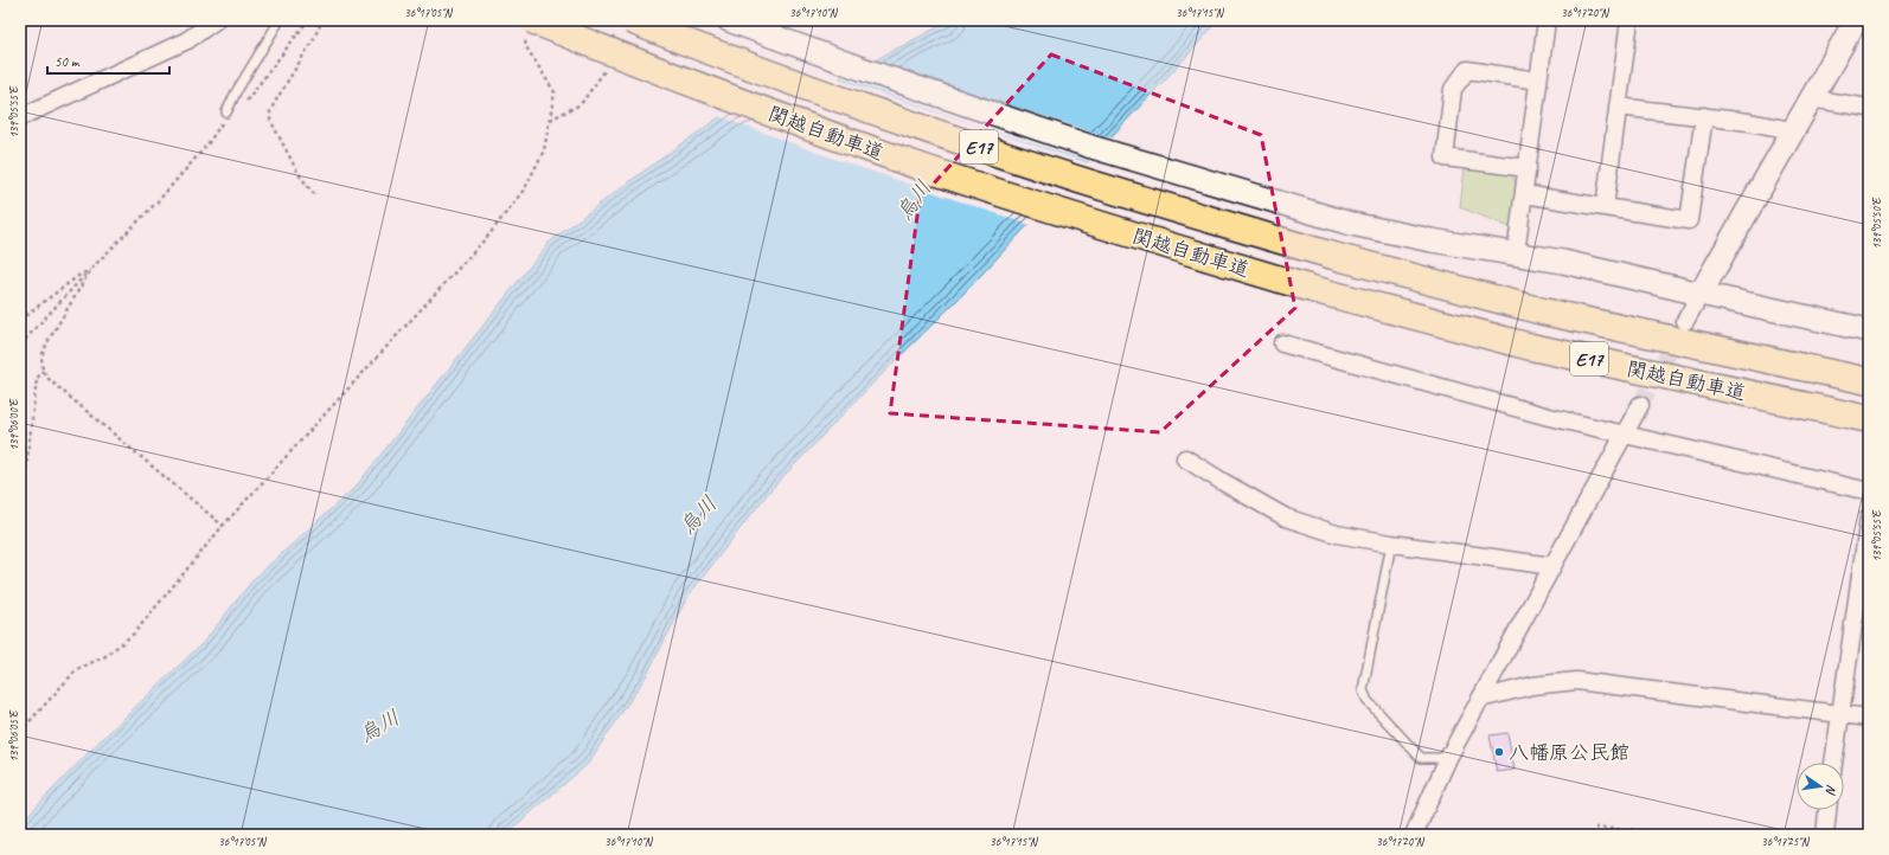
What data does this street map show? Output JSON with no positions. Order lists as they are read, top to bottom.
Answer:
{
  "streets": {
    "highway": ["関越自動車道", "E17"]
  },
  "water": ["烏川"],
  "places": ["八幡原公民館"],
  "scale_bar": "50 m",
  "north": "right",
  "coordinates": [
    "36°17'05\"N",
    "36°17'10\"N",
    "36°17'15\"N",
    "36°17'20\"N",
    "139°05'55\"E",
    "139°05'50\"E",
    "139°06'00\"E",
    "139°06'05\"E",
    "36°17'25\"N"
  ]
}
